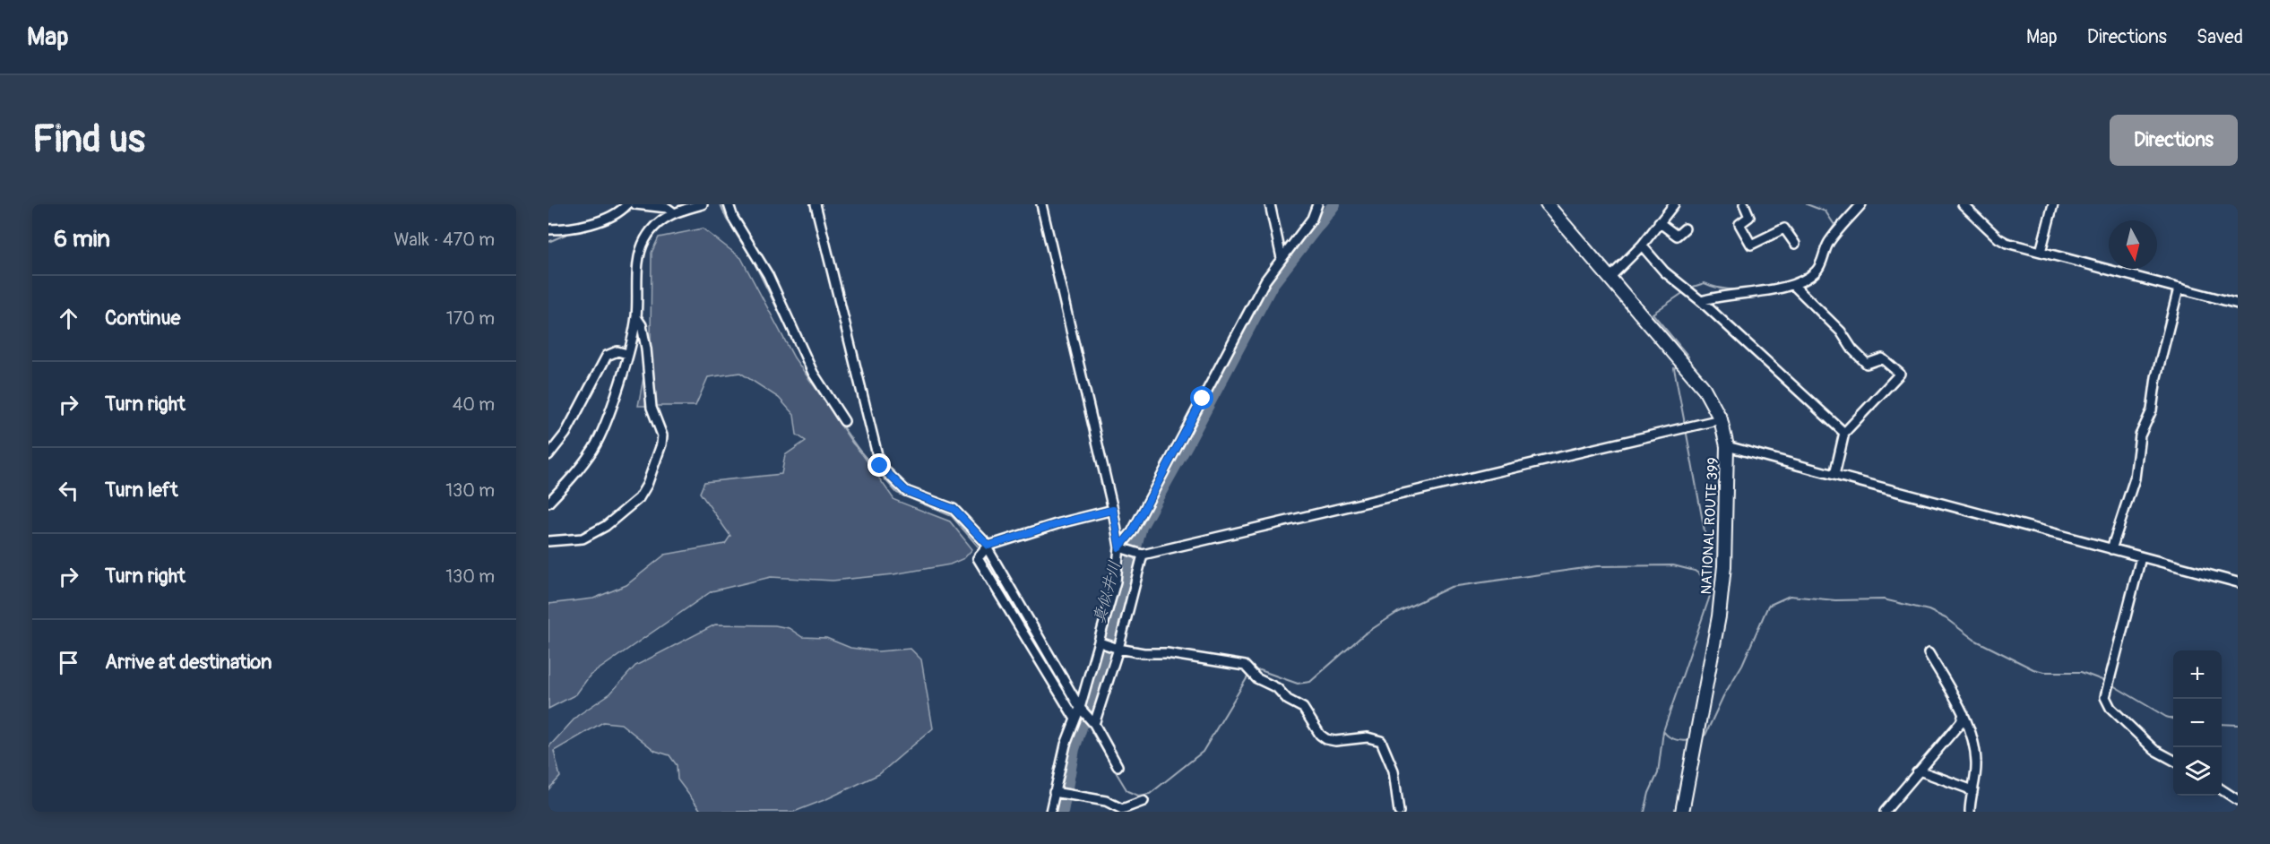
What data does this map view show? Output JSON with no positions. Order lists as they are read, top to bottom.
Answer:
{
  "streets": {
    "highway": ["NATIONAL ROUTE 399"]
  },
  "water": ["真似井川"],
  "north": "bottom",
  "page": {
    "header": "Map",
    "nav": ["Map", "Directions", "Saved"],
    "buttons": "Directions",
    "title": "Find us",
    "heading": ["6 min", "Walk · 470 m"],
    "list": [
      ["Continue", "170 m"],
      ["Turn right", "40 m"],
      ["Turn left", "130 m"],
      ["Turn right", "130 m"],
      "Arrive at destination"
    ],
    "map_buttons": ["+", "−"]
  }
}
